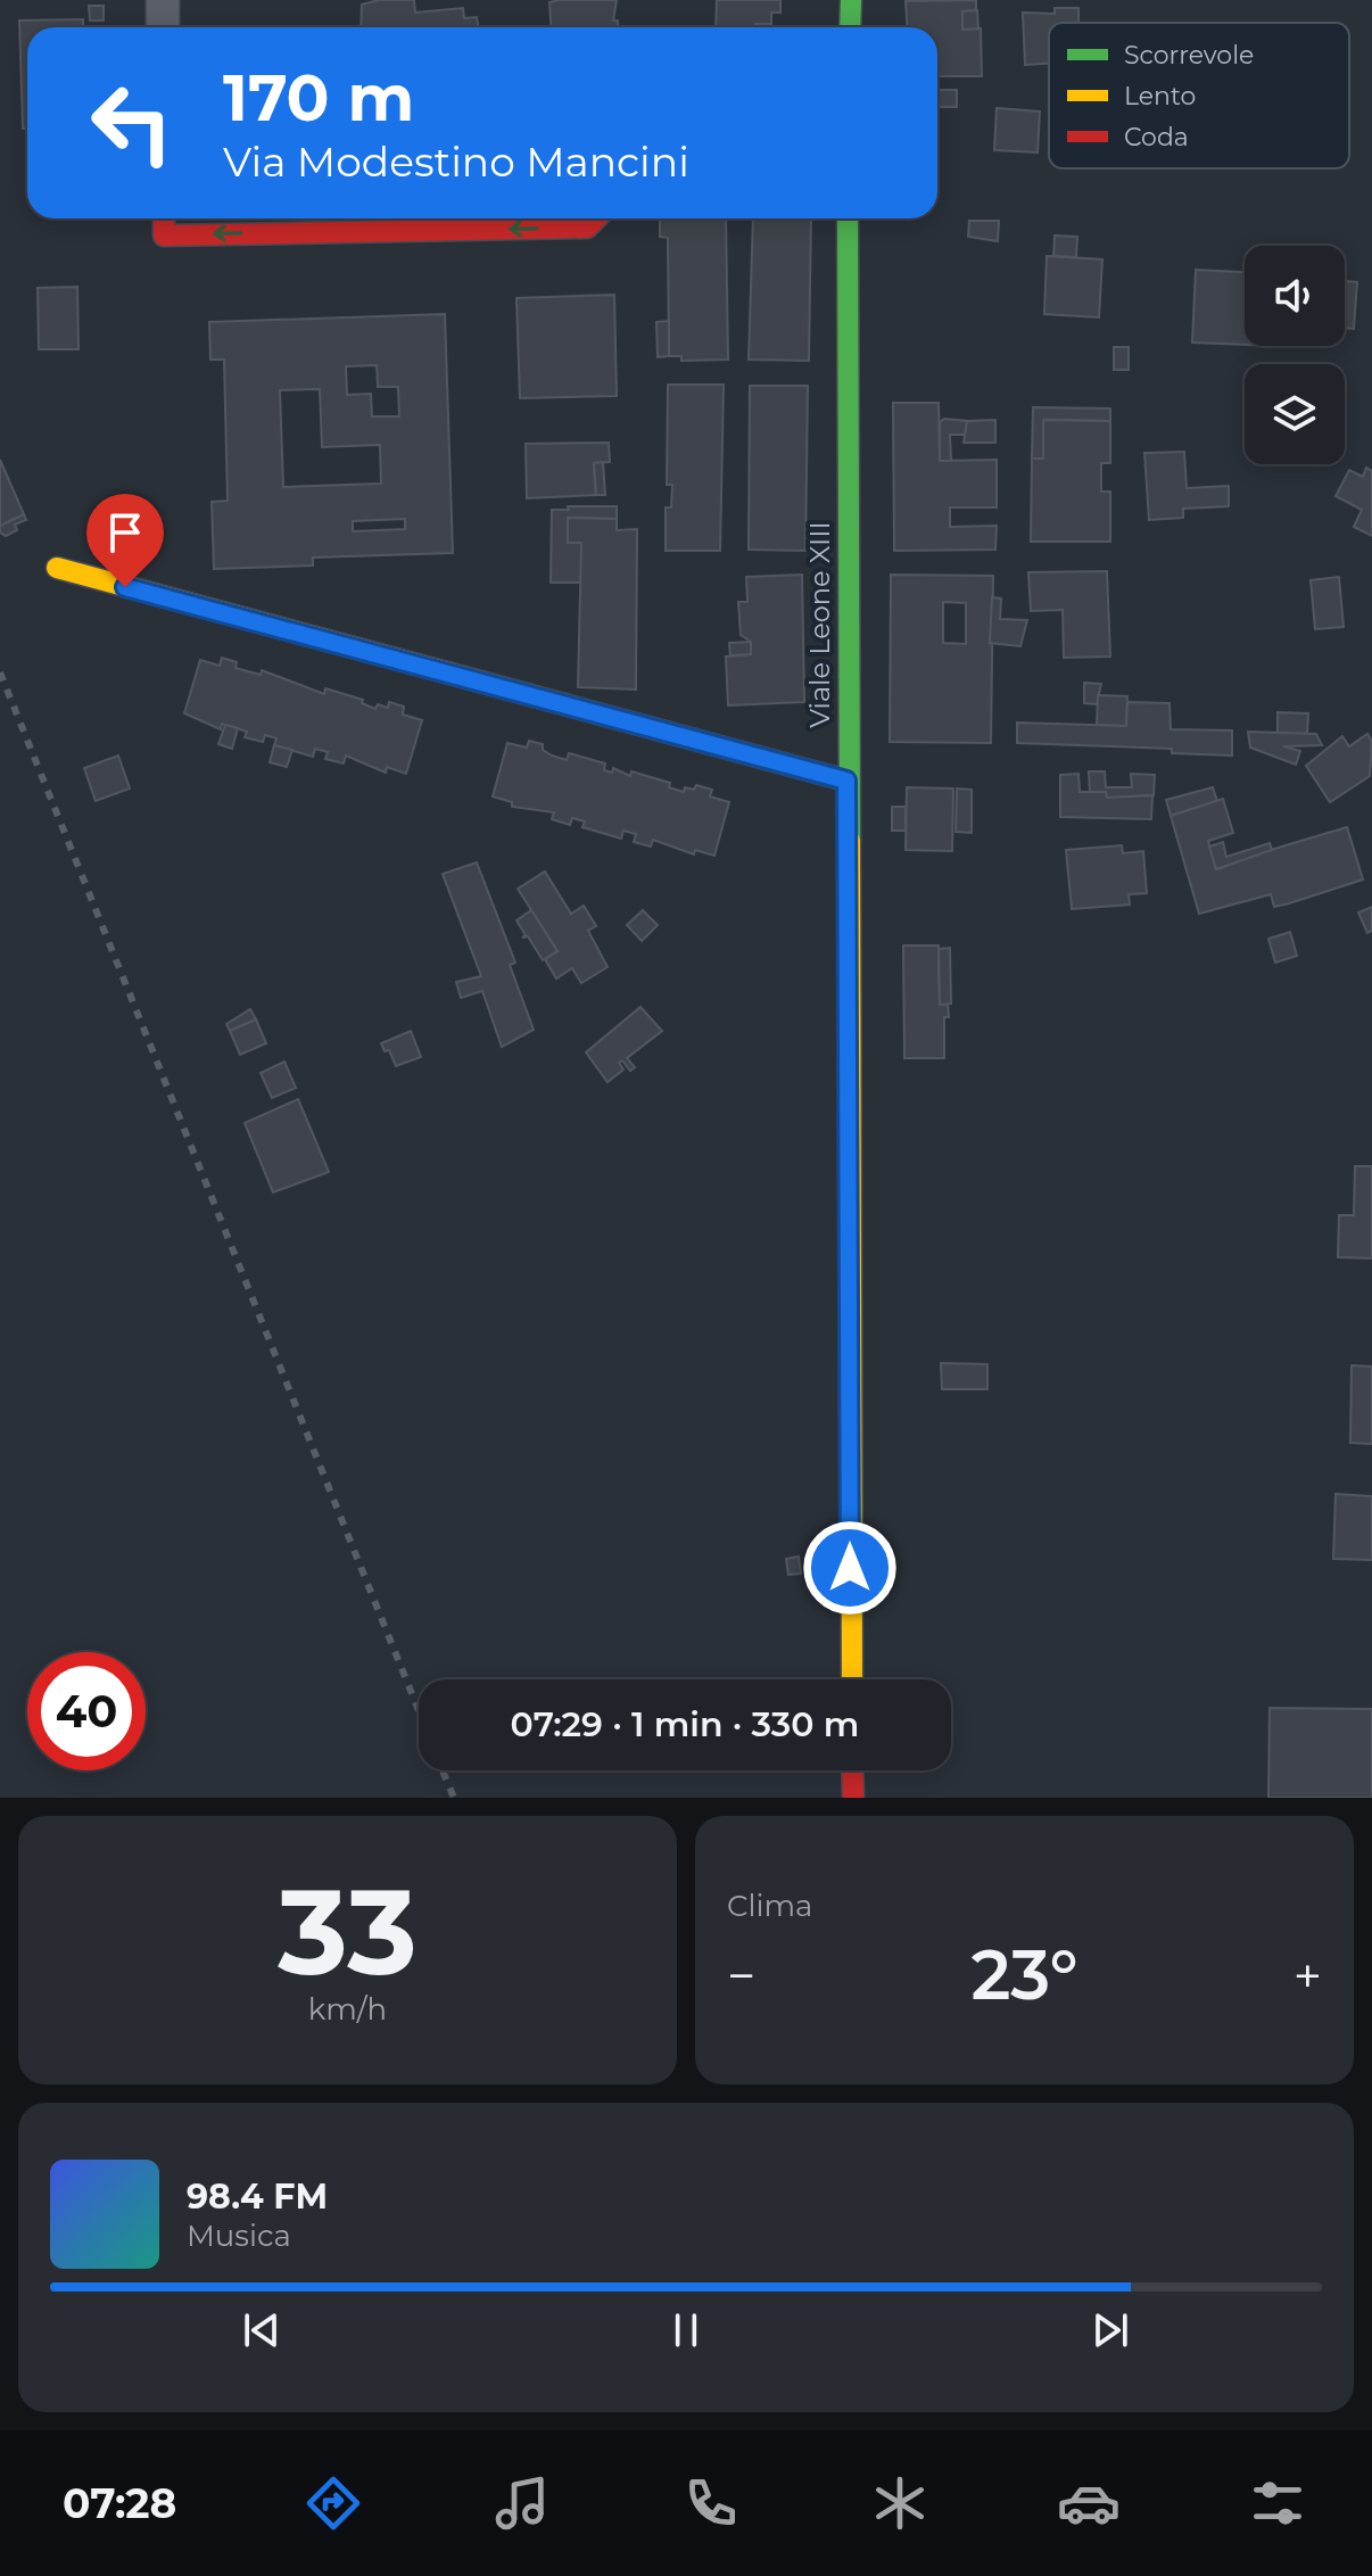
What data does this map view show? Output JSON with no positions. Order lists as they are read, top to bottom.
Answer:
{
  "streets": {
    "street": ["Viale Leone XIII"]
  },
  "legend": ["Scorrevole", "Lento", "Coda"],
  "page": {
    "turn": ["170 m", "Via Modestino Mancini"],
    "limit": "40",
    "trip": "07:29 · 1 min · 330 m",
    "tile": [
      ["33", "km/h"],
      "Clima"
    ],
    "heat": ["−", "23°", "+"],
    "song": ["98.4 FM", "Musica"],
    "tabs": "07:28"
  }
}
